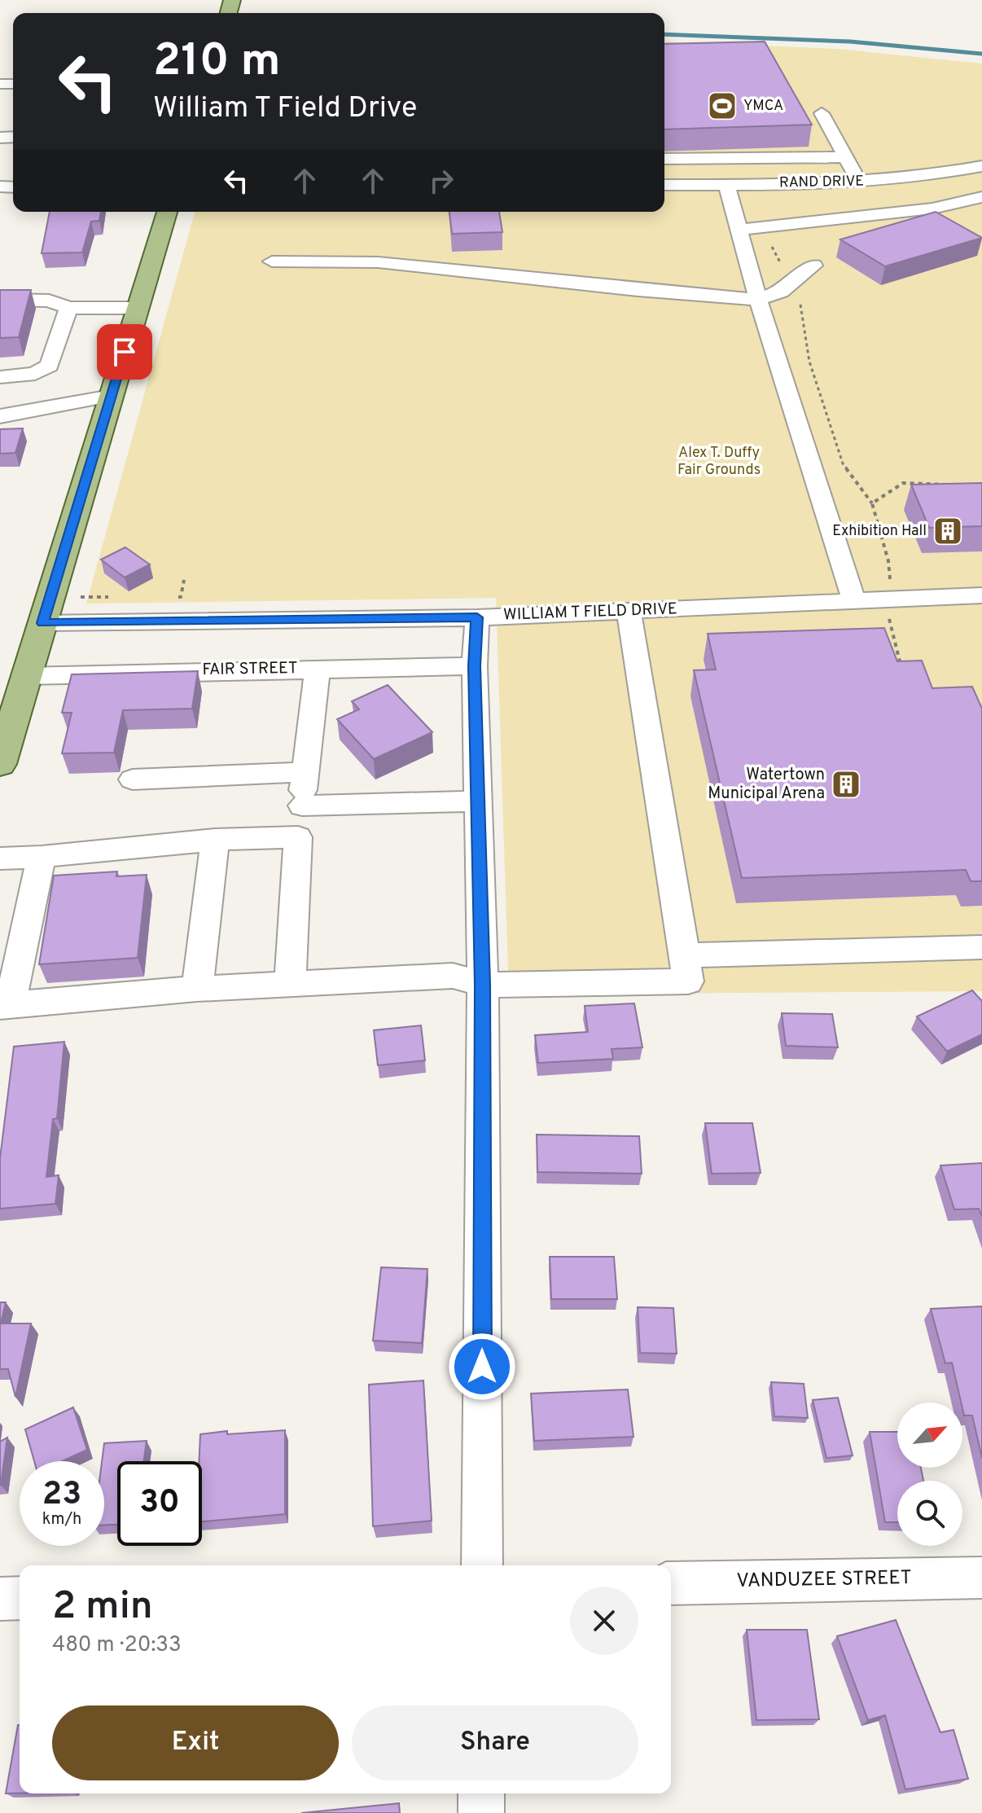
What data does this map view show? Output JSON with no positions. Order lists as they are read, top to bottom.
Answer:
{
  "streets": {
    "street": [
      "RAND DRIVE",
      "WILLIAM T FIELD DRIVE",
      "FAIR STREET",
      "VANDUZEE STREET"
    ]
  },
  "parks": ["Alex T. Duffy Fair Grounds"],
  "places": {
    "sports": ["YMCA"],
    "building": ["Exhibition Hall", "Watertown Municipal Arena"]
  },
  "north": "top right",
  "page": {
    "turn": ["210 m", "William T Field Drive"],
    "speed": "23 km/h",
    "limit": "30",
    "heading": ["2 min", "480 m · 20:33"],
    "buttons": ["Exit", "Share"]
  }
}
